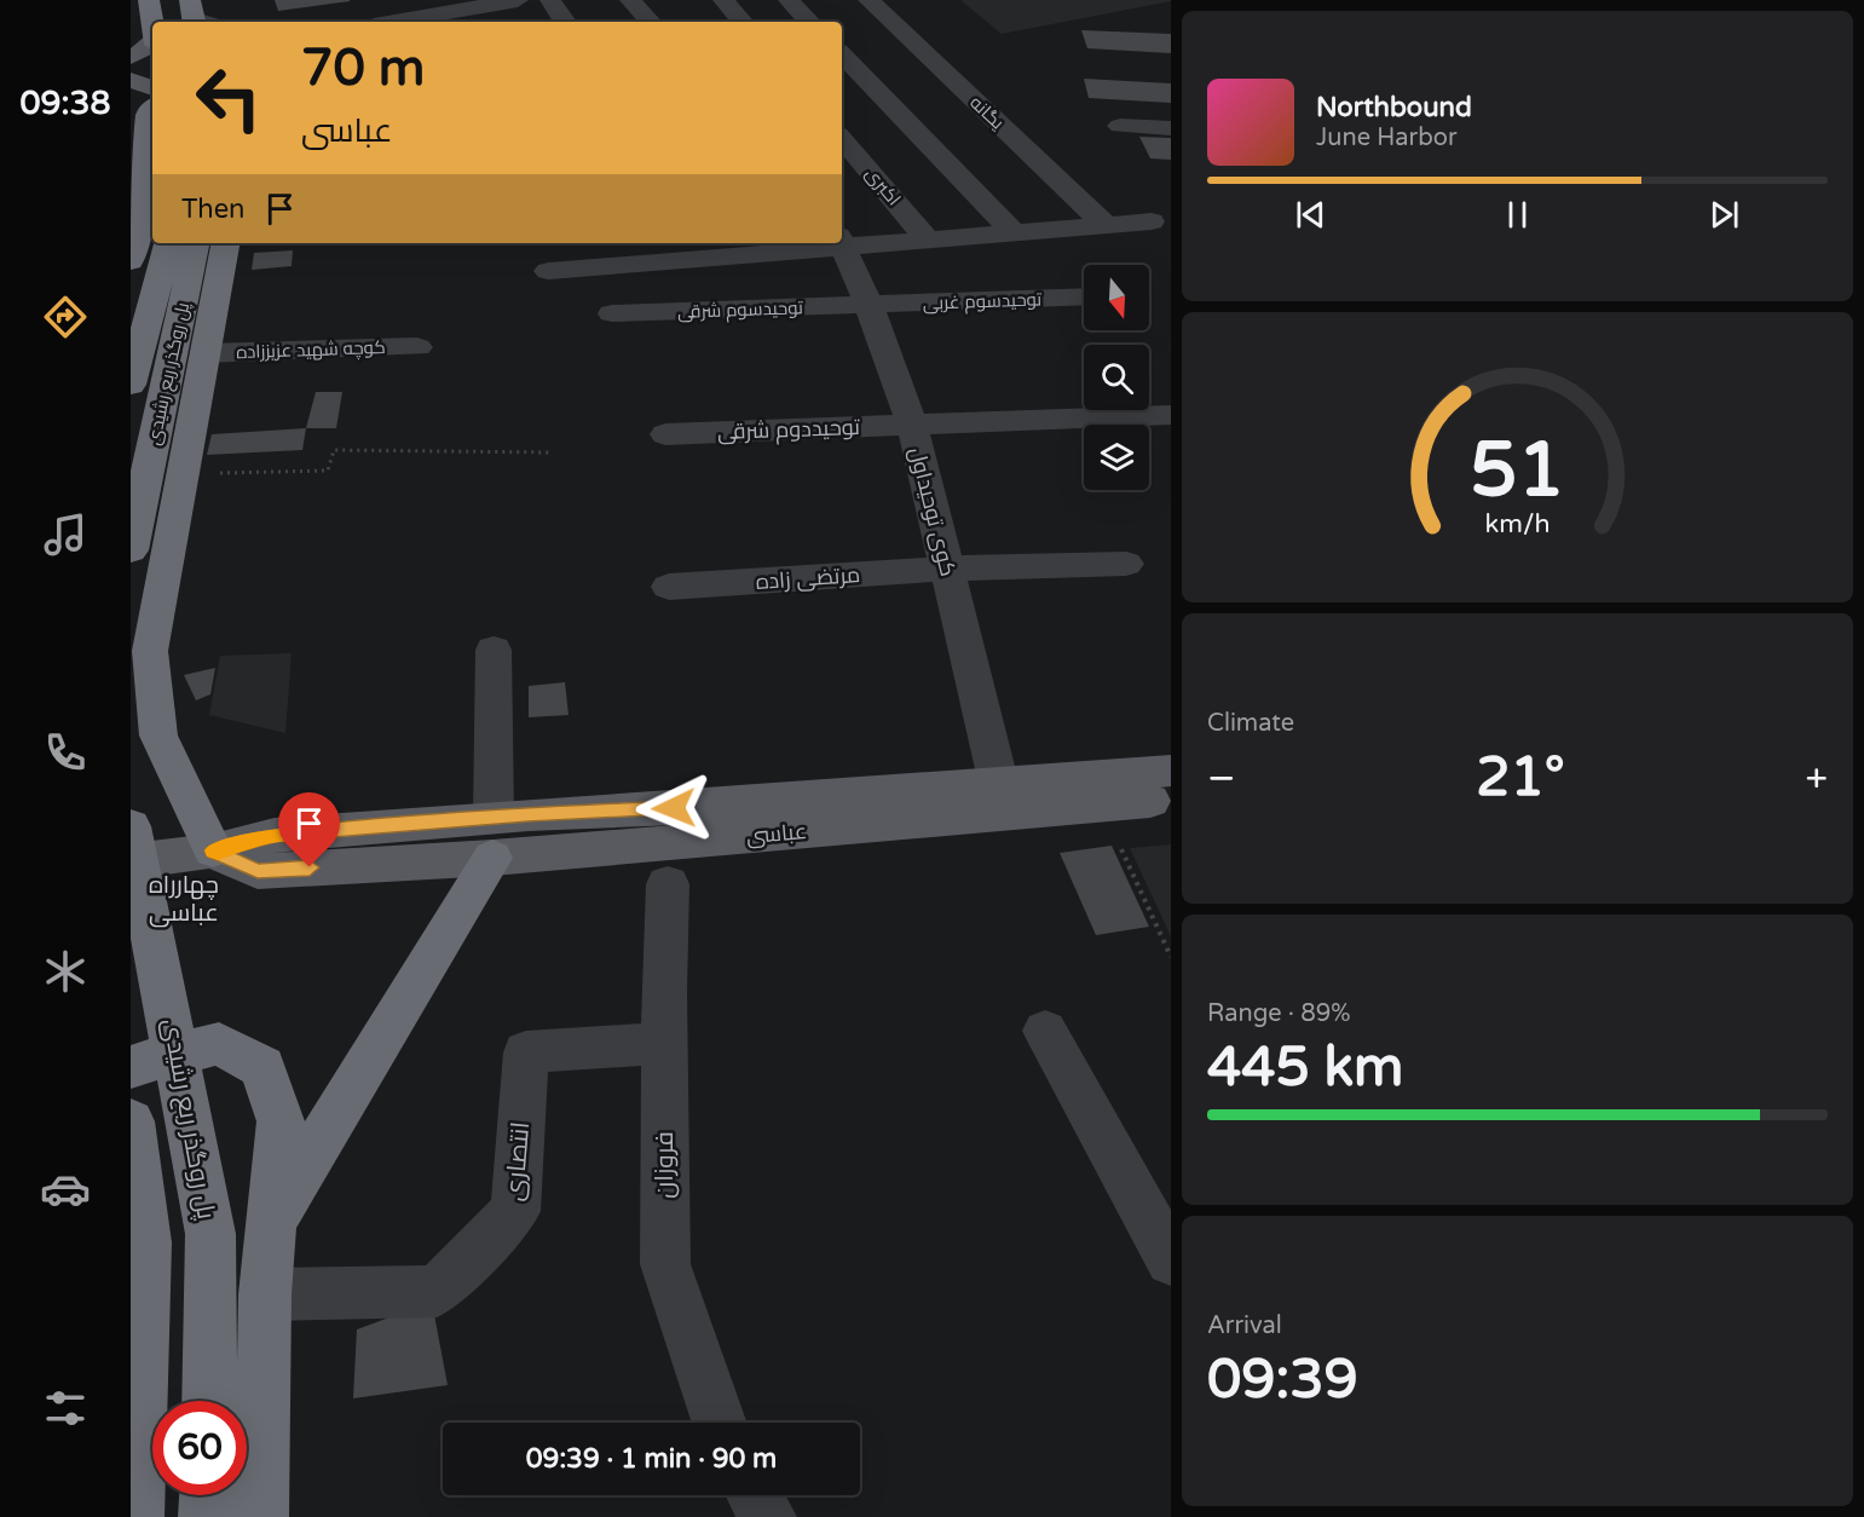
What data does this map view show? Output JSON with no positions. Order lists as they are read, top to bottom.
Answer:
{
  "streets": {
    "highway": ["پل روگذر ربع رشیدی"],
    "main road": ["عباسى"],
    "street": [
      "یگانه",
      "اکبری",
      "توحیدسوم غربی",
      "توحیدسوم شرقی",
      "کوچه شهید عزیززاده",
      "توحیددوم شرقی",
      "کوی توحیداول",
      "مرتضی زاده",
      "انتصاری",
      "فروزان"
    ]
  },
  "crossings": [
    ["توحیدسوم غربی", "توحیدسوم شرقی"],
    ["توحیدسوم غربی", "کوی توحیداول"],
    ["توحیدسوم شرقی", "کوی توحیداول"],
    ["توحیددوم شرقی", "کوی توحیداول"],
    ["کوی توحیداول", "مرتضی زاده"],
    ["کوی توحیداول", "عباسى"],
    ["انتصاری", "فروزان"]
  ],
  "districts": ["چهارراه عباسی"],
  "north": "bottom",
  "page": {
    "tabs": "09:38",
    "turn": ["70 m", "عباسى"],
    "song": ["Northbound", "June Harbor"],
    "then": "Then",
    "tile": [
      "Climate",
      ["Range · 89%", "445 km"],
      ["Arrival", "09:39"]
    ],
    "heat": ["−", "21°", "+"],
    "limit": "60",
    "trip": "09:39 · 1 min · 90 m",
    "gauge": ["51", "km/h"]
  }
}
